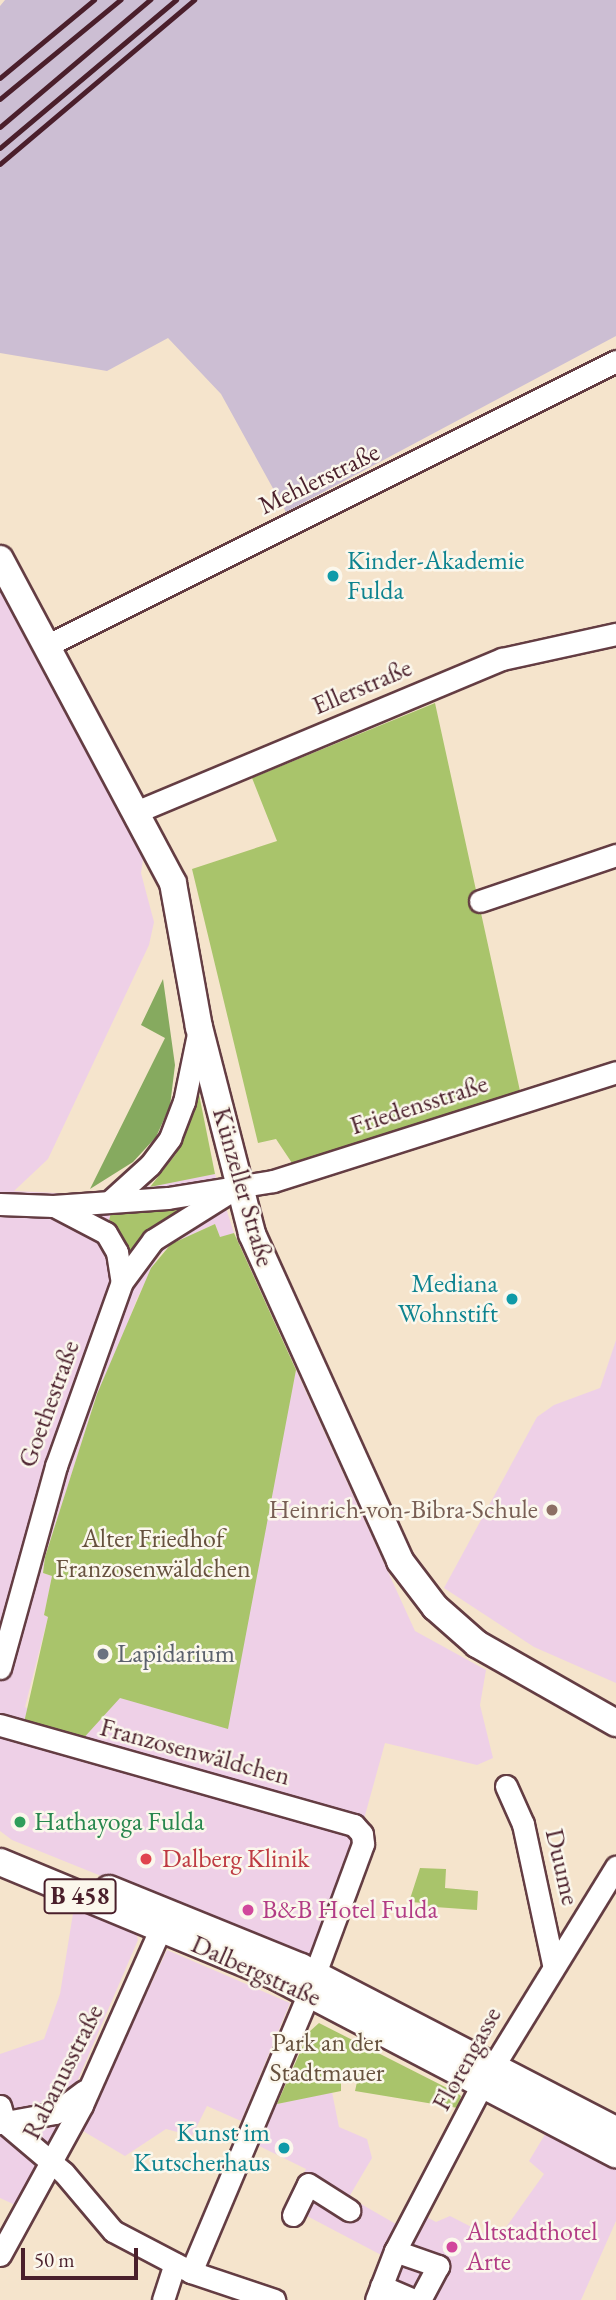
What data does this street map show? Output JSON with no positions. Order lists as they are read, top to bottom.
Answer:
{
  "streets": {
    "main road": ["Künzeller Straße", "B 458", "Dalbergstraße"],
    "street": [
      "Mehlerstraße",
      "Ellerstraße",
      "Friedensstraße",
      "Goethestraße",
      "Franzosenwäldchen",
      "Duume",
      "Florengasse",
      "Rabanusstraße"
    ]
  },
  "crossings": [
    ["Mehlerstraße", "Künzeller Straße"],
    ["Ellerstraße", "Künzeller Straße"],
    ["Friedensstraße", "Künzeller Straße"],
    ["Friedensstraße", "Goethestraße"],
    ["Künzeller Straße", "Goethestraße"],
    ["Franzosenwäldchen", "Dalbergstraße"],
    ["Duume", "Florengasse"],
    ["Dalbergstraße", "Florengasse"],
    ["Dalbergstraße", "Rabanusstraße"]
  ],
  "parks": ["Alter Friedhof Franzosenwäldchen", "Park an der Stadtmauer"],
  "places": [
    "Kinder-Akademie Fulda",
    "Mediana Wohnstift",
    "Heinrich-von-Bibra-Schule",
    "Lapidarium",
    "Hathayoga Fulda",
    "Dalberg Klinik",
    "B&B Hotel Fulda",
    "Kunst im Kutscherhaus",
    "Altstadthotel Arte"
  ],
  "scale_bar": "50 m"
}
